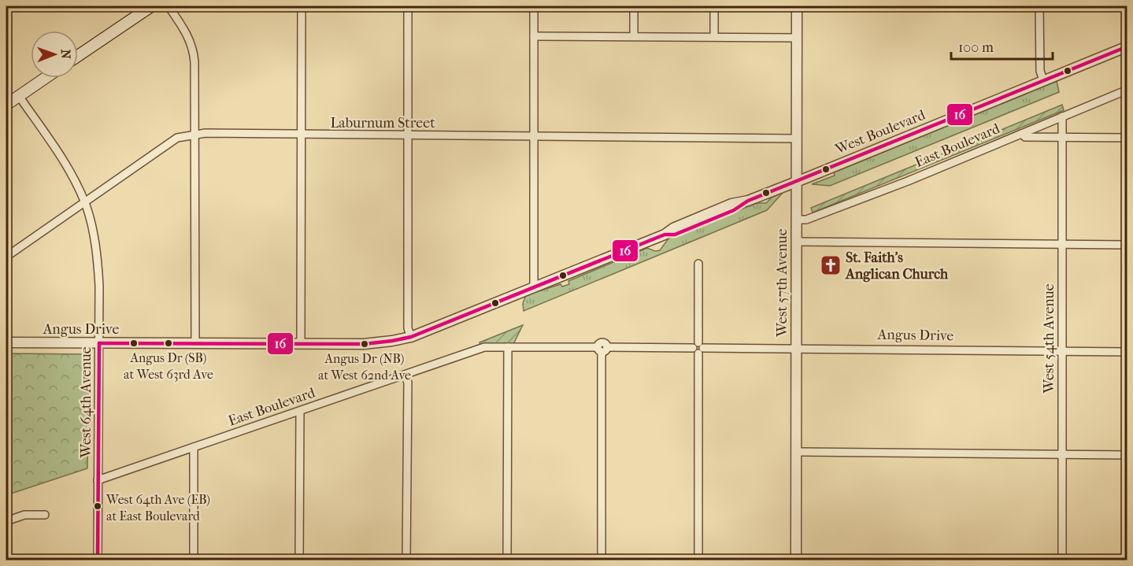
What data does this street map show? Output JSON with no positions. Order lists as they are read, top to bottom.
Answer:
{
  "streets": {
    "street": [
      "Laburnum Street",
      "West Boulevard",
      "East Boulevard",
      "West 57th Avenue",
      "Angus Drive",
      "West 54th Avenue",
      "West 64th Avenue"
    ]
  },
  "crossings": [
    ["Laburnum Street", "West 57th Avenue"],
    ["Laburnum Street", "West 64th Avenue"],
    ["West Boulevard", "West 57th Avenue"],
    ["West Boulevard", "Angus Drive"],
    ["East Boulevard", "West 57th Avenue"],
    ["East Boulevard", "Angus Drive"],
    ["East Boulevard", "West 54th Avenue"],
    ["East Boulevard", "West 64th Avenue"],
    ["West 57th Avenue", "Angus Drive"],
    ["Angus Drive", "West 54th Avenue"],
    ["Angus Drive", "West 64th Avenue"]
  ],
  "places": {
    "church": ["St. Faith's Anglican Church"],
    "other": ["Angus Dr (SB) at West 63rd Ave", "Angus Dr (NB) at West 62nd Ave", "West 64th Ave (EB) at East Boulevard"]
  },
  "lines": ["transit line 16"],
  "scale_bar": "100 m",
  "north": "right"
}
